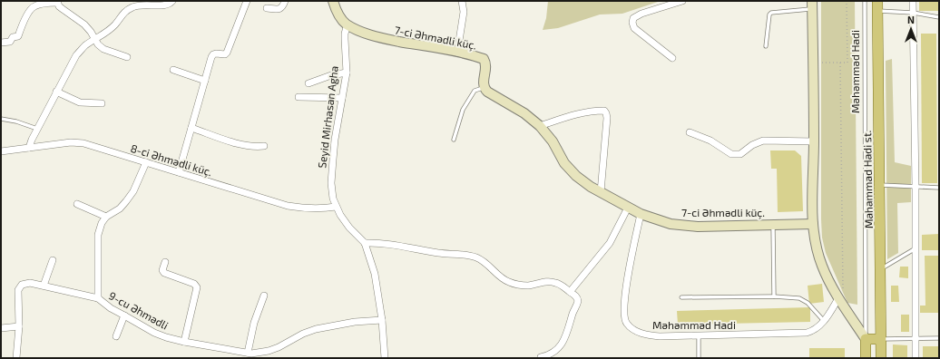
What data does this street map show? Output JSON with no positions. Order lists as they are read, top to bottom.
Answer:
{
  "streets": {
    "main road": ["Mahammad Hadi st."],
    "street": [
      "7-ci Əhmədli küç.",
      "Məhəmməd Hadi",
      "Seyid Mirhasan Agha",
      "8-ci Əhmədli küç.",
      "9-cu Əhmədli"
    ]
  },
  "crossings": [
    ["7-ci Əhmədli küç.", "Məhəmməd Hadi"],
    ["7-ci Əhmədli küç.", "Seyid Mirhasan Agha"],
    ["Seyid Mirhasan Agha", "8-ci Əhmədli küç."],
    ["Seyid Mirhasan Agha", "9-cu Əhmədli"]
  ],
  "north": "top"
}
